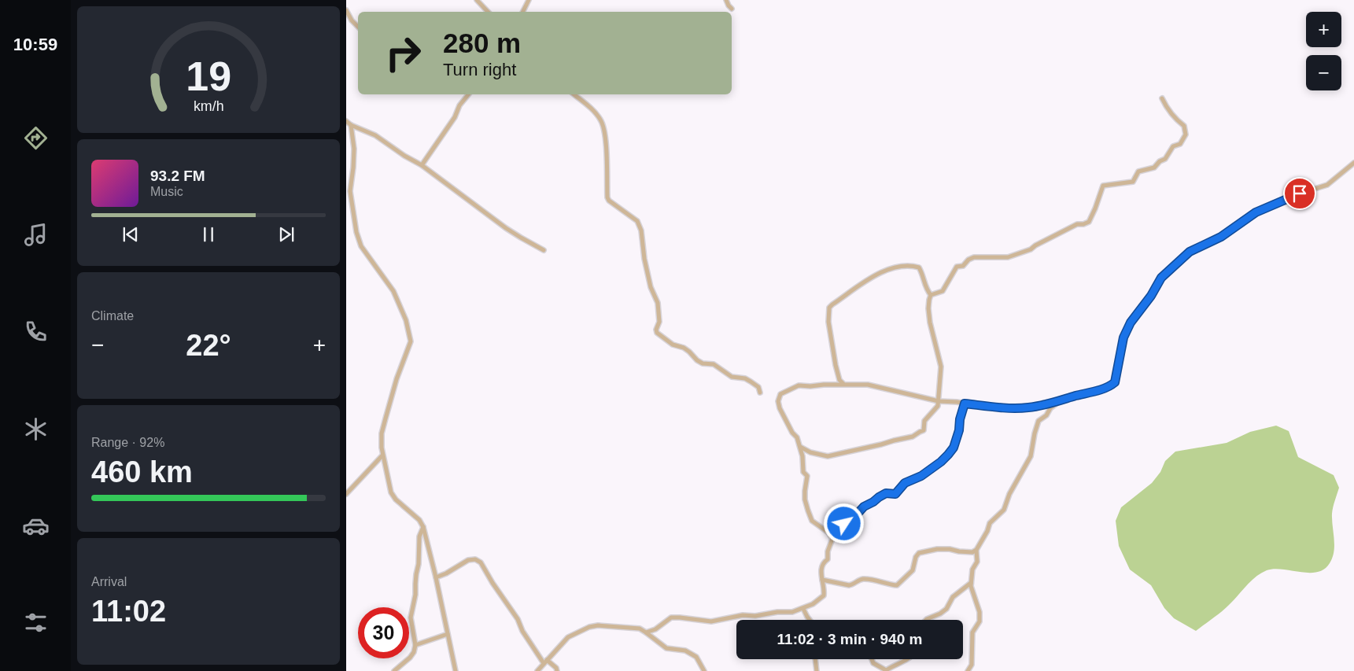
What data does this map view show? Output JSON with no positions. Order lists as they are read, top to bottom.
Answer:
{
  "page": {
    "tabs": "10:59",
    "map_buttons": ["+", "−"],
    "turn": ["280 m", "Turn right"],
    "song": ["93.2 FM", "Music"],
    "tile": [
      "Climate",
      ["Range · 92%", "460 km"],
      ["Arrival", "11:02"]
    ],
    "heat": ["−", "22°", "+"],
    "limit": "30",
    "trip": "11:02 · 3 min · 940 m",
    "gauge": ["19", "km/h"]
  }
}
